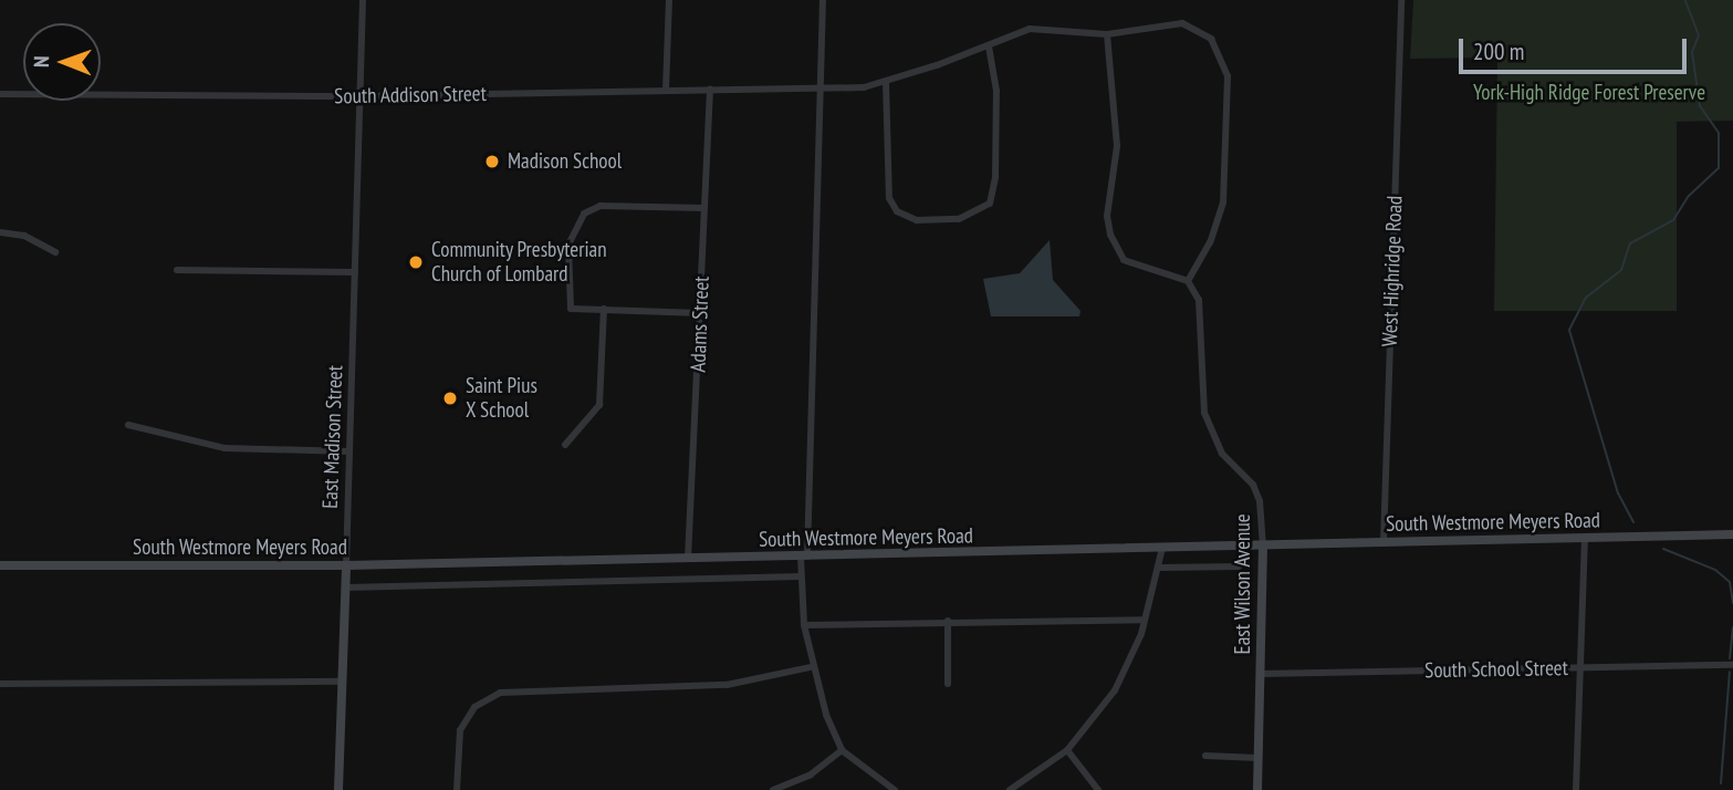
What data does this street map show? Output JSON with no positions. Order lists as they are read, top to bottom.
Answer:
{
  "streets": {
    "street": [
      "South Addison Street",
      "West Highridge Road",
      "Adams Street",
      "East Madison Street",
      "South Westmore Meyers Road",
      "East Wilson Avenue",
      "South School Street"
    ]
  },
  "crossings": [
    ["South Addison Street", "Adams Street"],
    ["South Addison Street", "East Madison Street"],
    ["South Addison Street", "East Wilson Avenue"],
    ["West Highridge Road", "South Westmore Meyers Road"],
    ["Adams Street", "South Westmore Meyers Road"],
    ["East Madison Street", "South Westmore Meyers Road"],
    ["South Westmore Meyers Road", "East Wilson Avenue"],
    ["East Wilson Avenue", "South School Street"]
  ],
  "parks": ["York-High Ridge Forest Preserve"],
  "places": ["Madison School", "Community Presbyterian Church of Lombard", "Saint Pius X School"],
  "scale_bar": "200 m",
  "north": "left"
}
